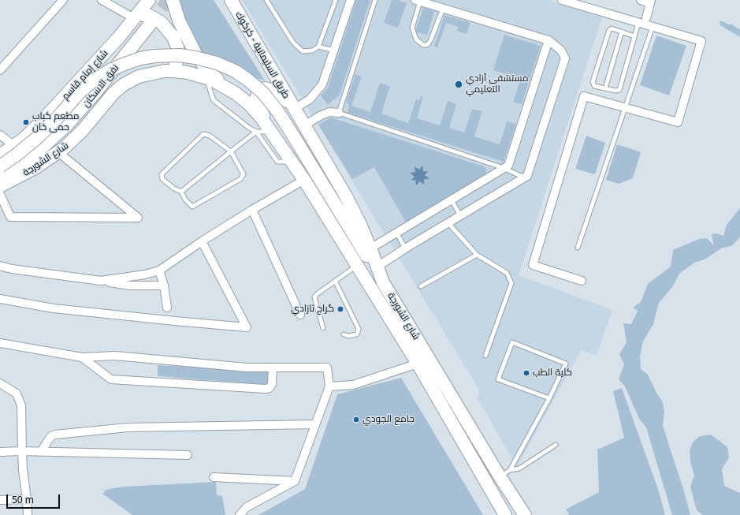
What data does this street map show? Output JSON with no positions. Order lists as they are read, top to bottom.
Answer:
{
  "streets": {
    "main road": [
      "طريق السليمانية - كركوك",
      "شارع إمام قاسم",
      "نفق الاسكان",
      "شارع الشورجة"
    ]
  },
  "crossings": [
    ["طريق السليمانية - كركوك", "شارع الشورجة"]
  ],
  "places": [
    "مستشفى آزادي التعليمي",
    "مطعم كباب حمى خان",
    "گراج ئازادي",
    "كلية الطب",
    "جامع الجودي"
  ],
  "scale_bar": "50 m"
}
